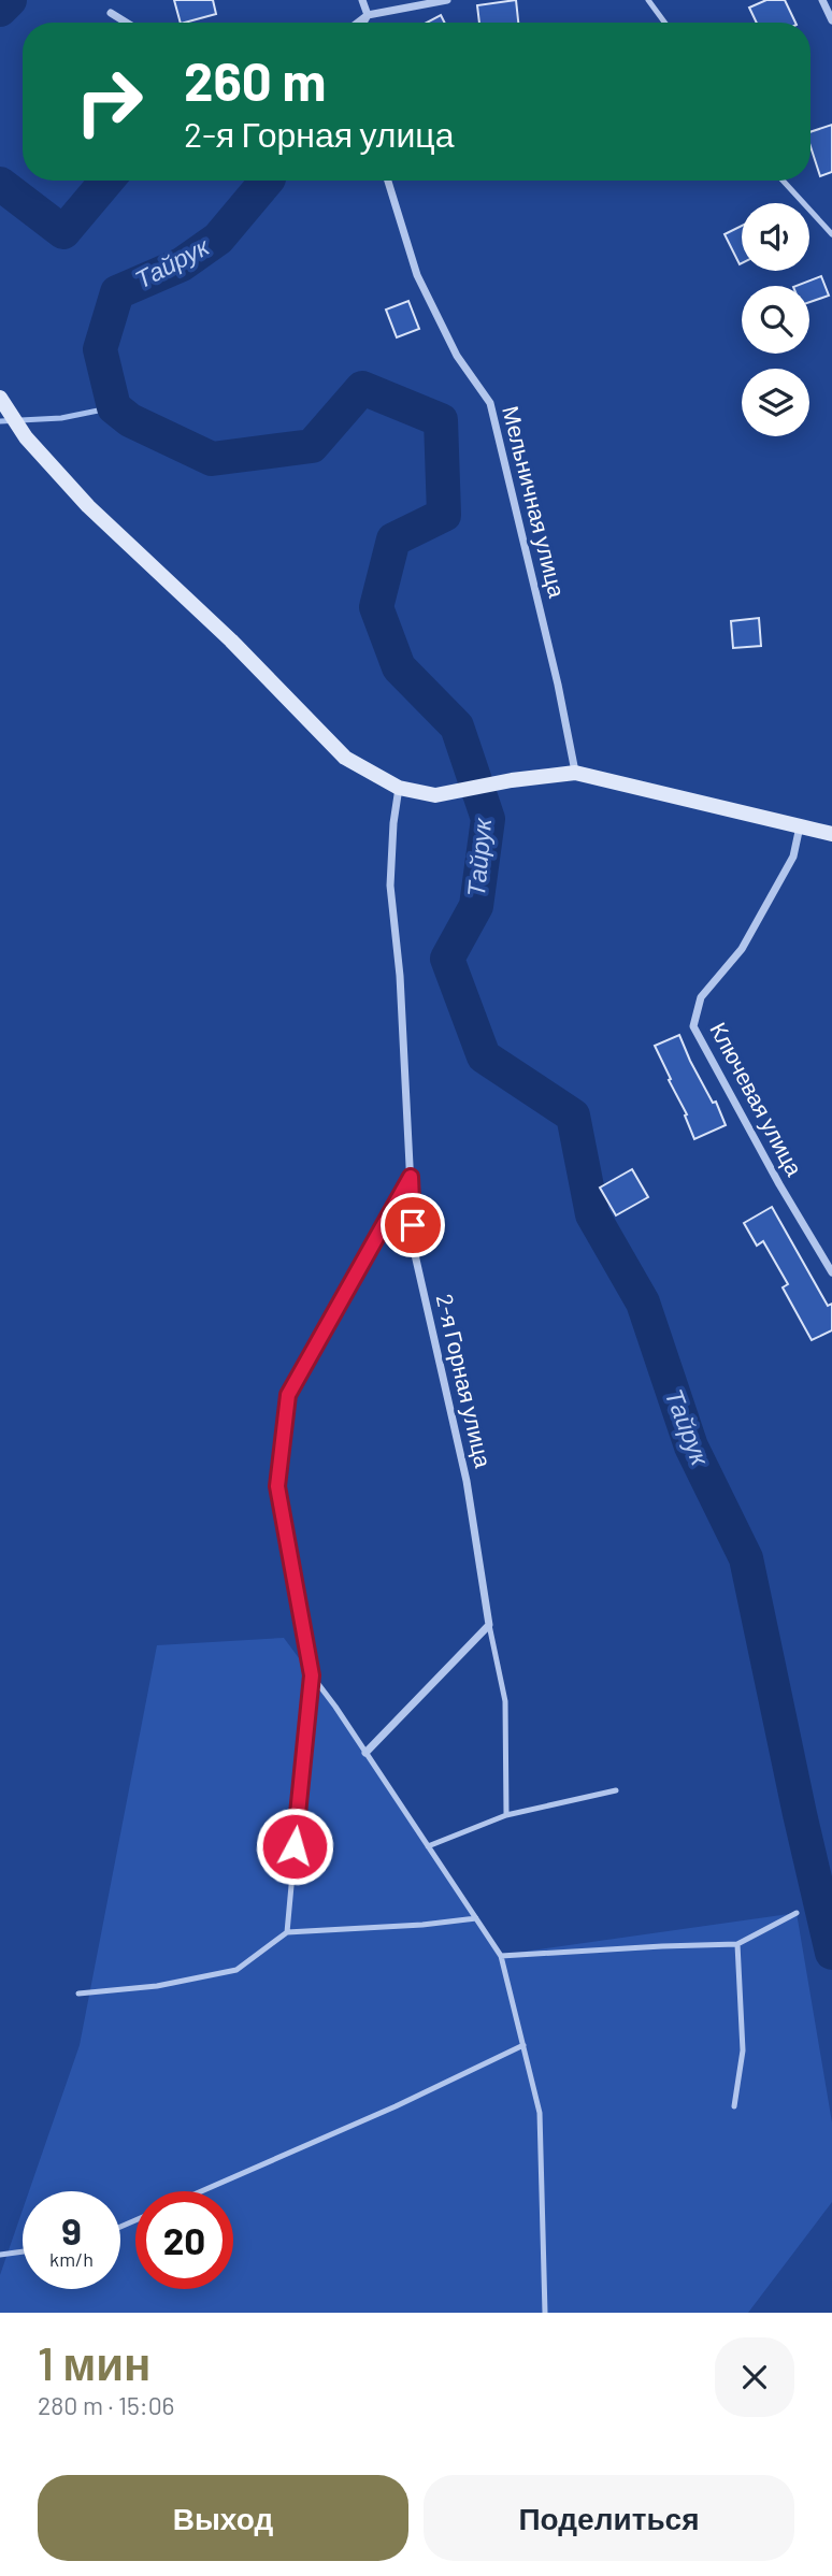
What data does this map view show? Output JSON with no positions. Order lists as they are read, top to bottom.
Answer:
{
  "streets": {
    "street": ["Мельничная улица", "Ключевая улица", "2-я Горная улица"]
  },
  "water": ["Тайрук"],
  "page": {
    "turn": ["260 m", "2-я Горная улица"],
    "speed": "9 km/h",
    "limit": "20",
    "heading": ["1 мин", "280 m · 15:06"],
    "buttons": ["Выход", "Поделиться"]
  }
}
